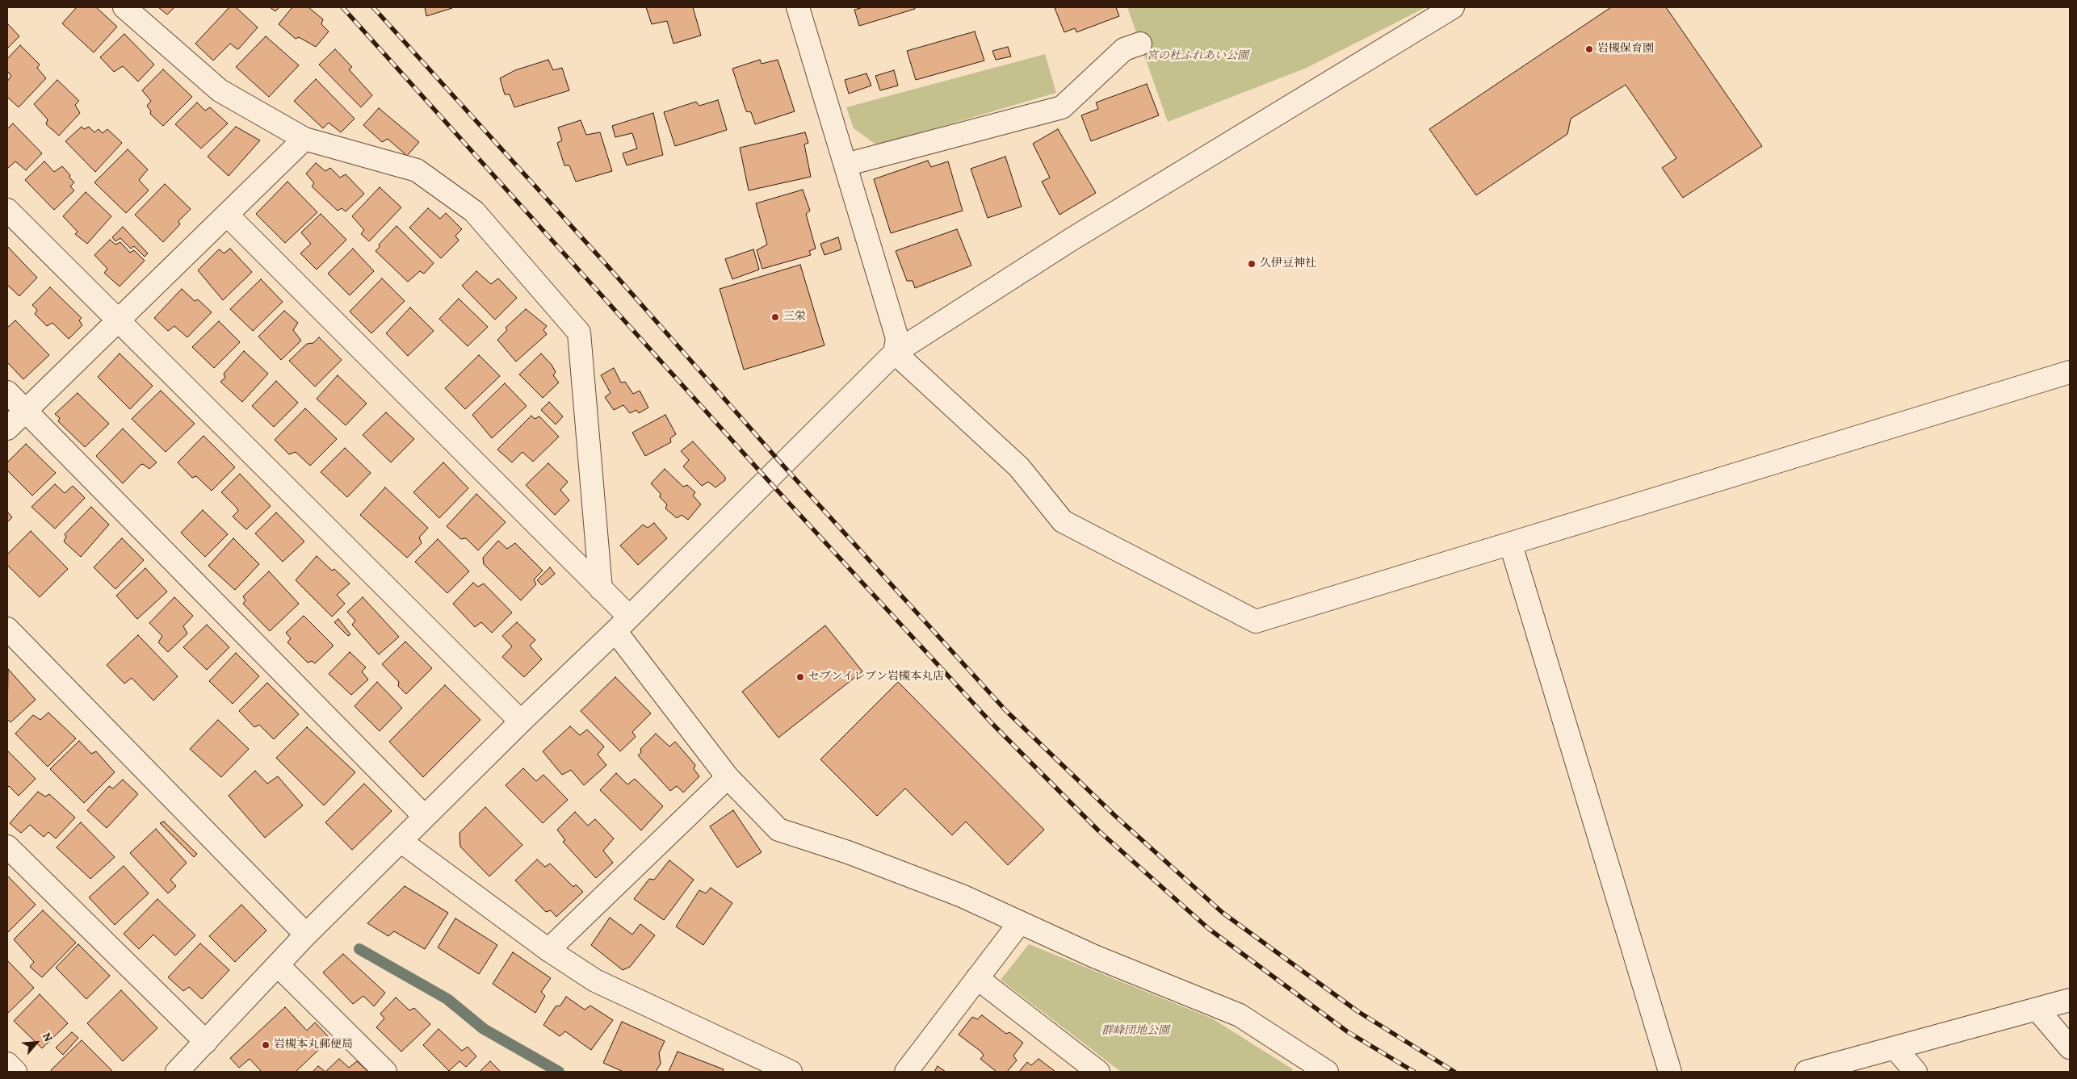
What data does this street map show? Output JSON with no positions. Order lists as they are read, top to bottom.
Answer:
{
  "parks": ["宮の杜ふれあい公園", "群峰団地公園"],
  "places": [
    "岩槻保育園",
    "久伊豆神社",
    "三栄",
    "セブンイレブン岩槻本丸店",
    "岩槻本丸郵便局"
  ],
  "north": "top right"
}
